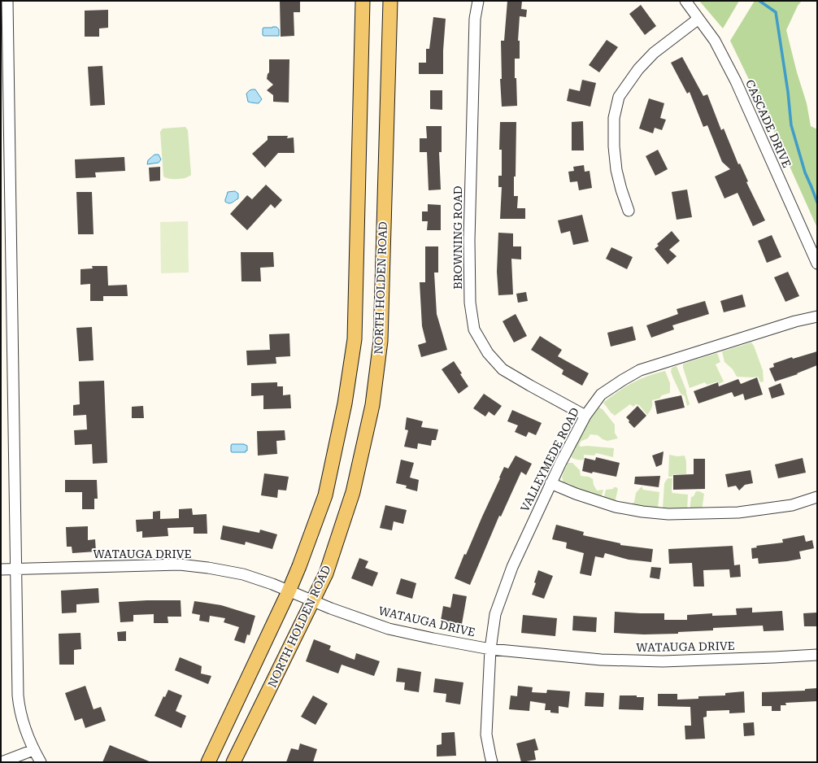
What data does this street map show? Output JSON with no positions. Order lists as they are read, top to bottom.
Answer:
{
  "streets": {
    "main road": ["NORTH HOLDEN ROAD"],
    "street": [
      "CASCADE DRIVE",
      "BROWNING ROAD",
      "VALLEYMEDE ROAD",
      "WATAUGA DRIVE"
    ]
  },
  "crossings": [
    ["BROWNING ROAD", "VALLEYMEDE ROAD"],
    ["NORTH HOLDEN ROAD", "WATAUGA DRIVE"],
    ["VALLEYMEDE ROAD", "WATAUGA DRIVE"]
  ]
}
